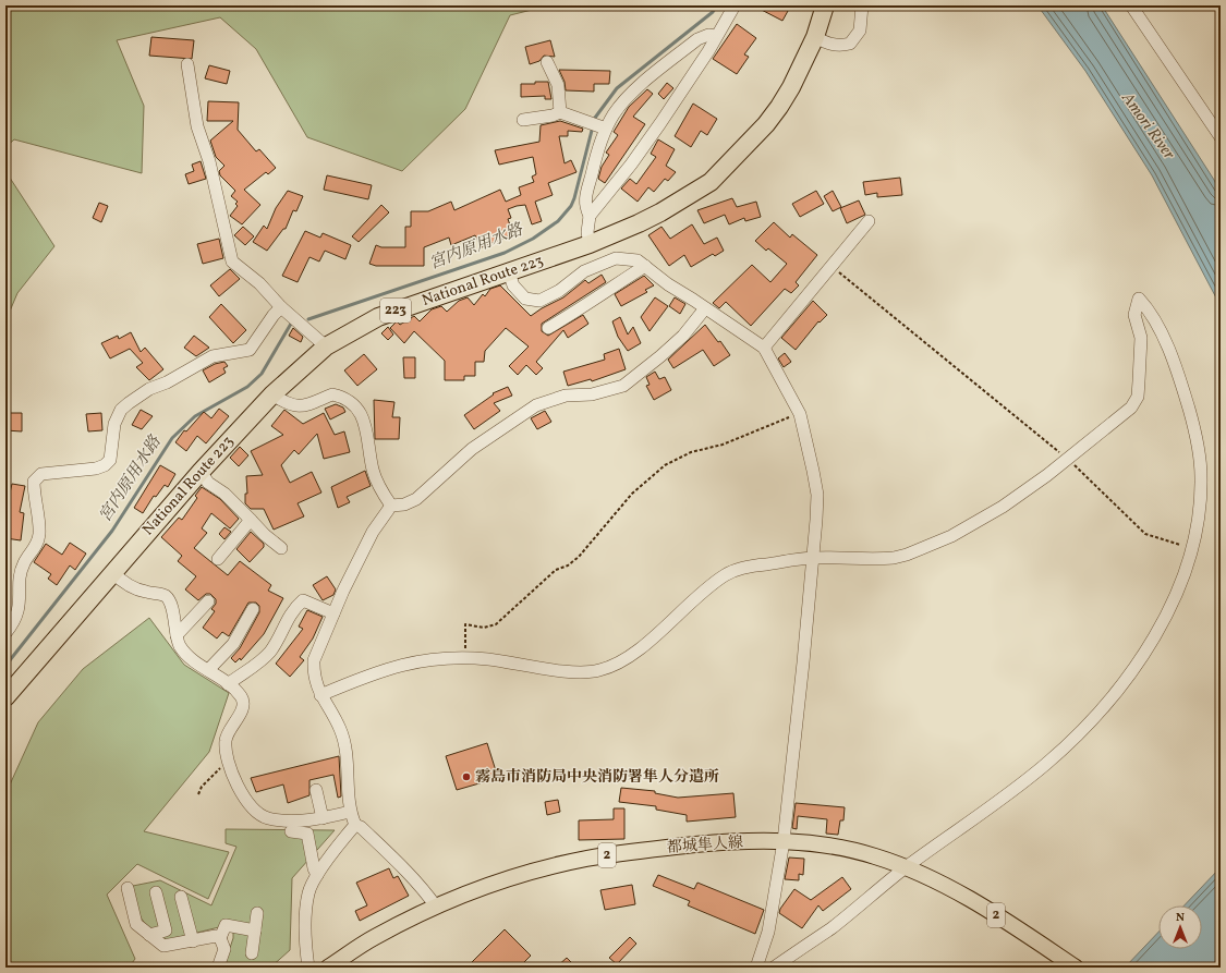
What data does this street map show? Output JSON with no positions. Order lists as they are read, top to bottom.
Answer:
{
  "streets": {
    "highway": ["National Route 223", "223"],
    "main road": ["都城隼人線", "2"]
  },
  "water": ["Amori River", "宮内原用水路"],
  "places": ["霧島市消防局中央消防署隼人分遣所"],
  "north": "top"
}
